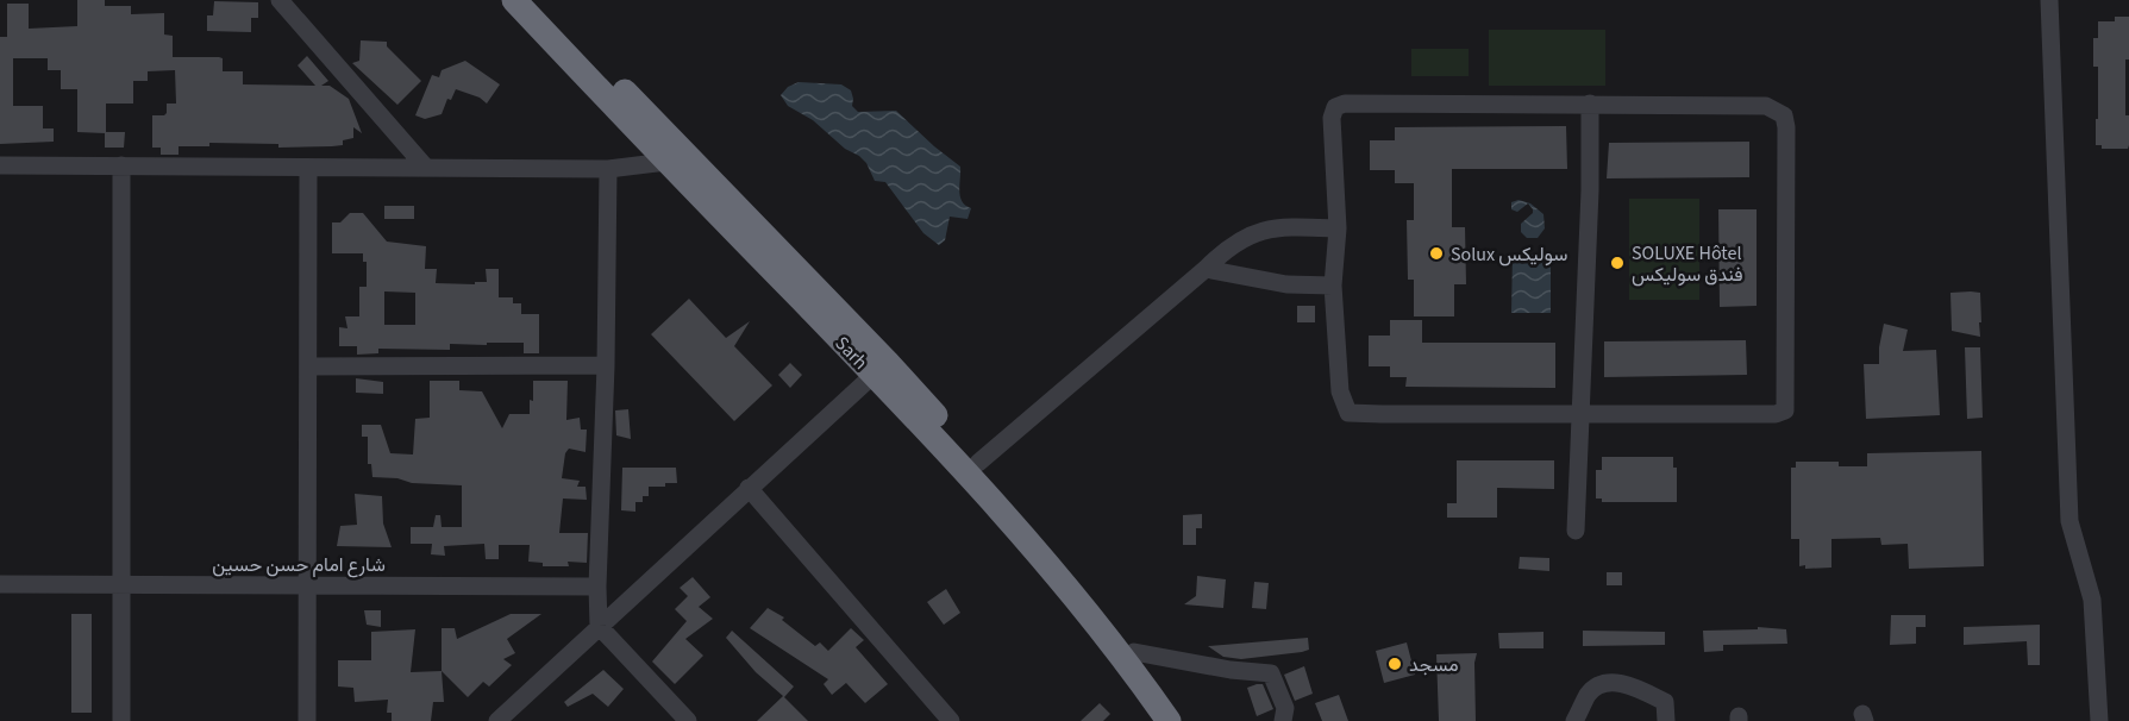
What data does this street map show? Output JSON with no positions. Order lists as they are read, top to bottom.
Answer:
{
  "streets": {
    "highway": ["Sarh"],
    "street": ["شارع امام حسن حسين"]
  },
  "places": ["Solux سوليكس", "SOLUXE Hôtel فندق سوليكس", "مسجد"]
}
